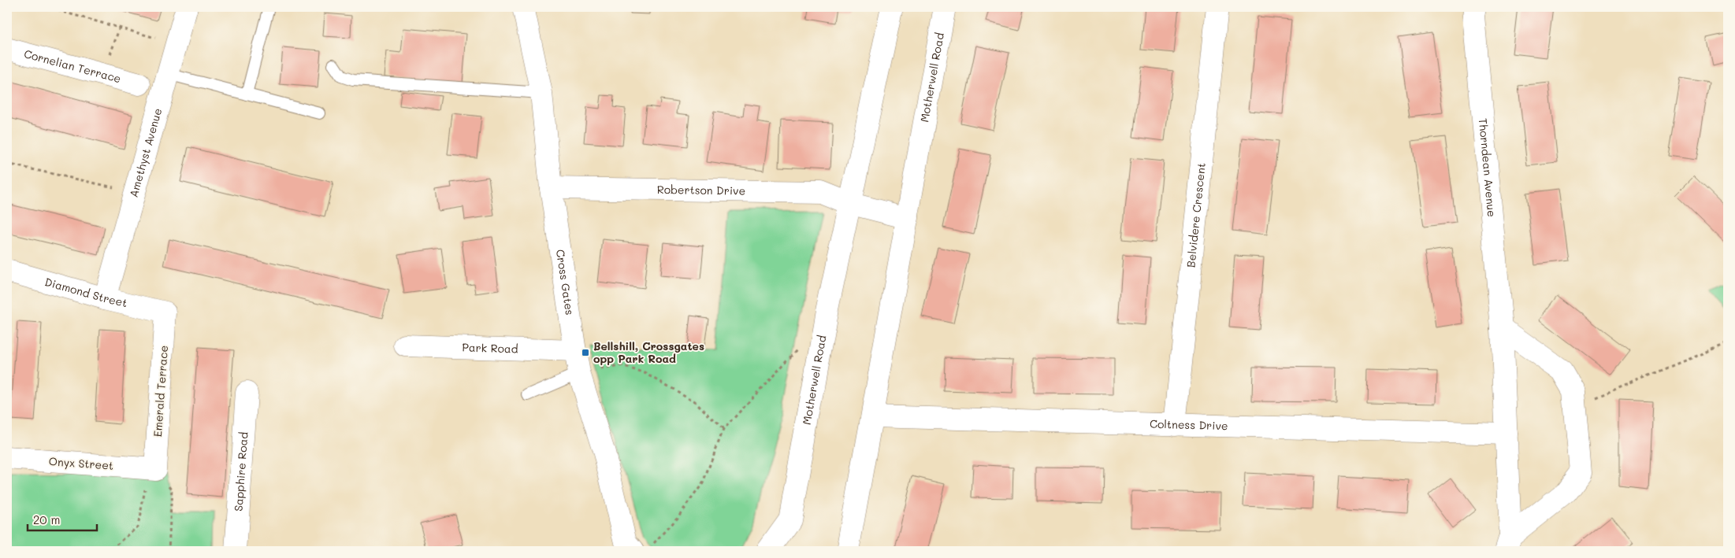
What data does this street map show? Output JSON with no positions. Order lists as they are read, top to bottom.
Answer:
{
  "streets": {
    "street": [
      "Cornelian Terrace",
      "Motherwell Road",
      "Amethyst Avenue",
      "Thorndean Avenue",
      "Robertson Drive",
      "Belvidere Crescent",
      "Cross Gates",
      "Diamond Street",
      "Park Road",
      "Emerald Terrace",
      "Coltness Drive",
      "Onyx Street",
      "Sapphire Road"
    ]
  },
  "crossings": [
    ["Motherwell Road", "Robertson Drive"],
    ["Motherwell Road", "Coltness Drive"],
    ["Amethyst Avenue", "Diamond Street"],
    ["Thorndean Avenue", "Coltness Drive"],
    ["Robertson Drive", "Cross Gates"],
    ["Belvidere Crescent", "Coltness Drive"],
    ["Cross Gates", "Park Road"],
    ["Diamond Street", "Emerald Terrace"],
    ["Emerald Terrace", "Onyx Street"]
  ],
  "places": {
    "transit": ["Bellshill, Crossgates opp Park Road"]
  },
  "scale_bar": "20 m"
}
